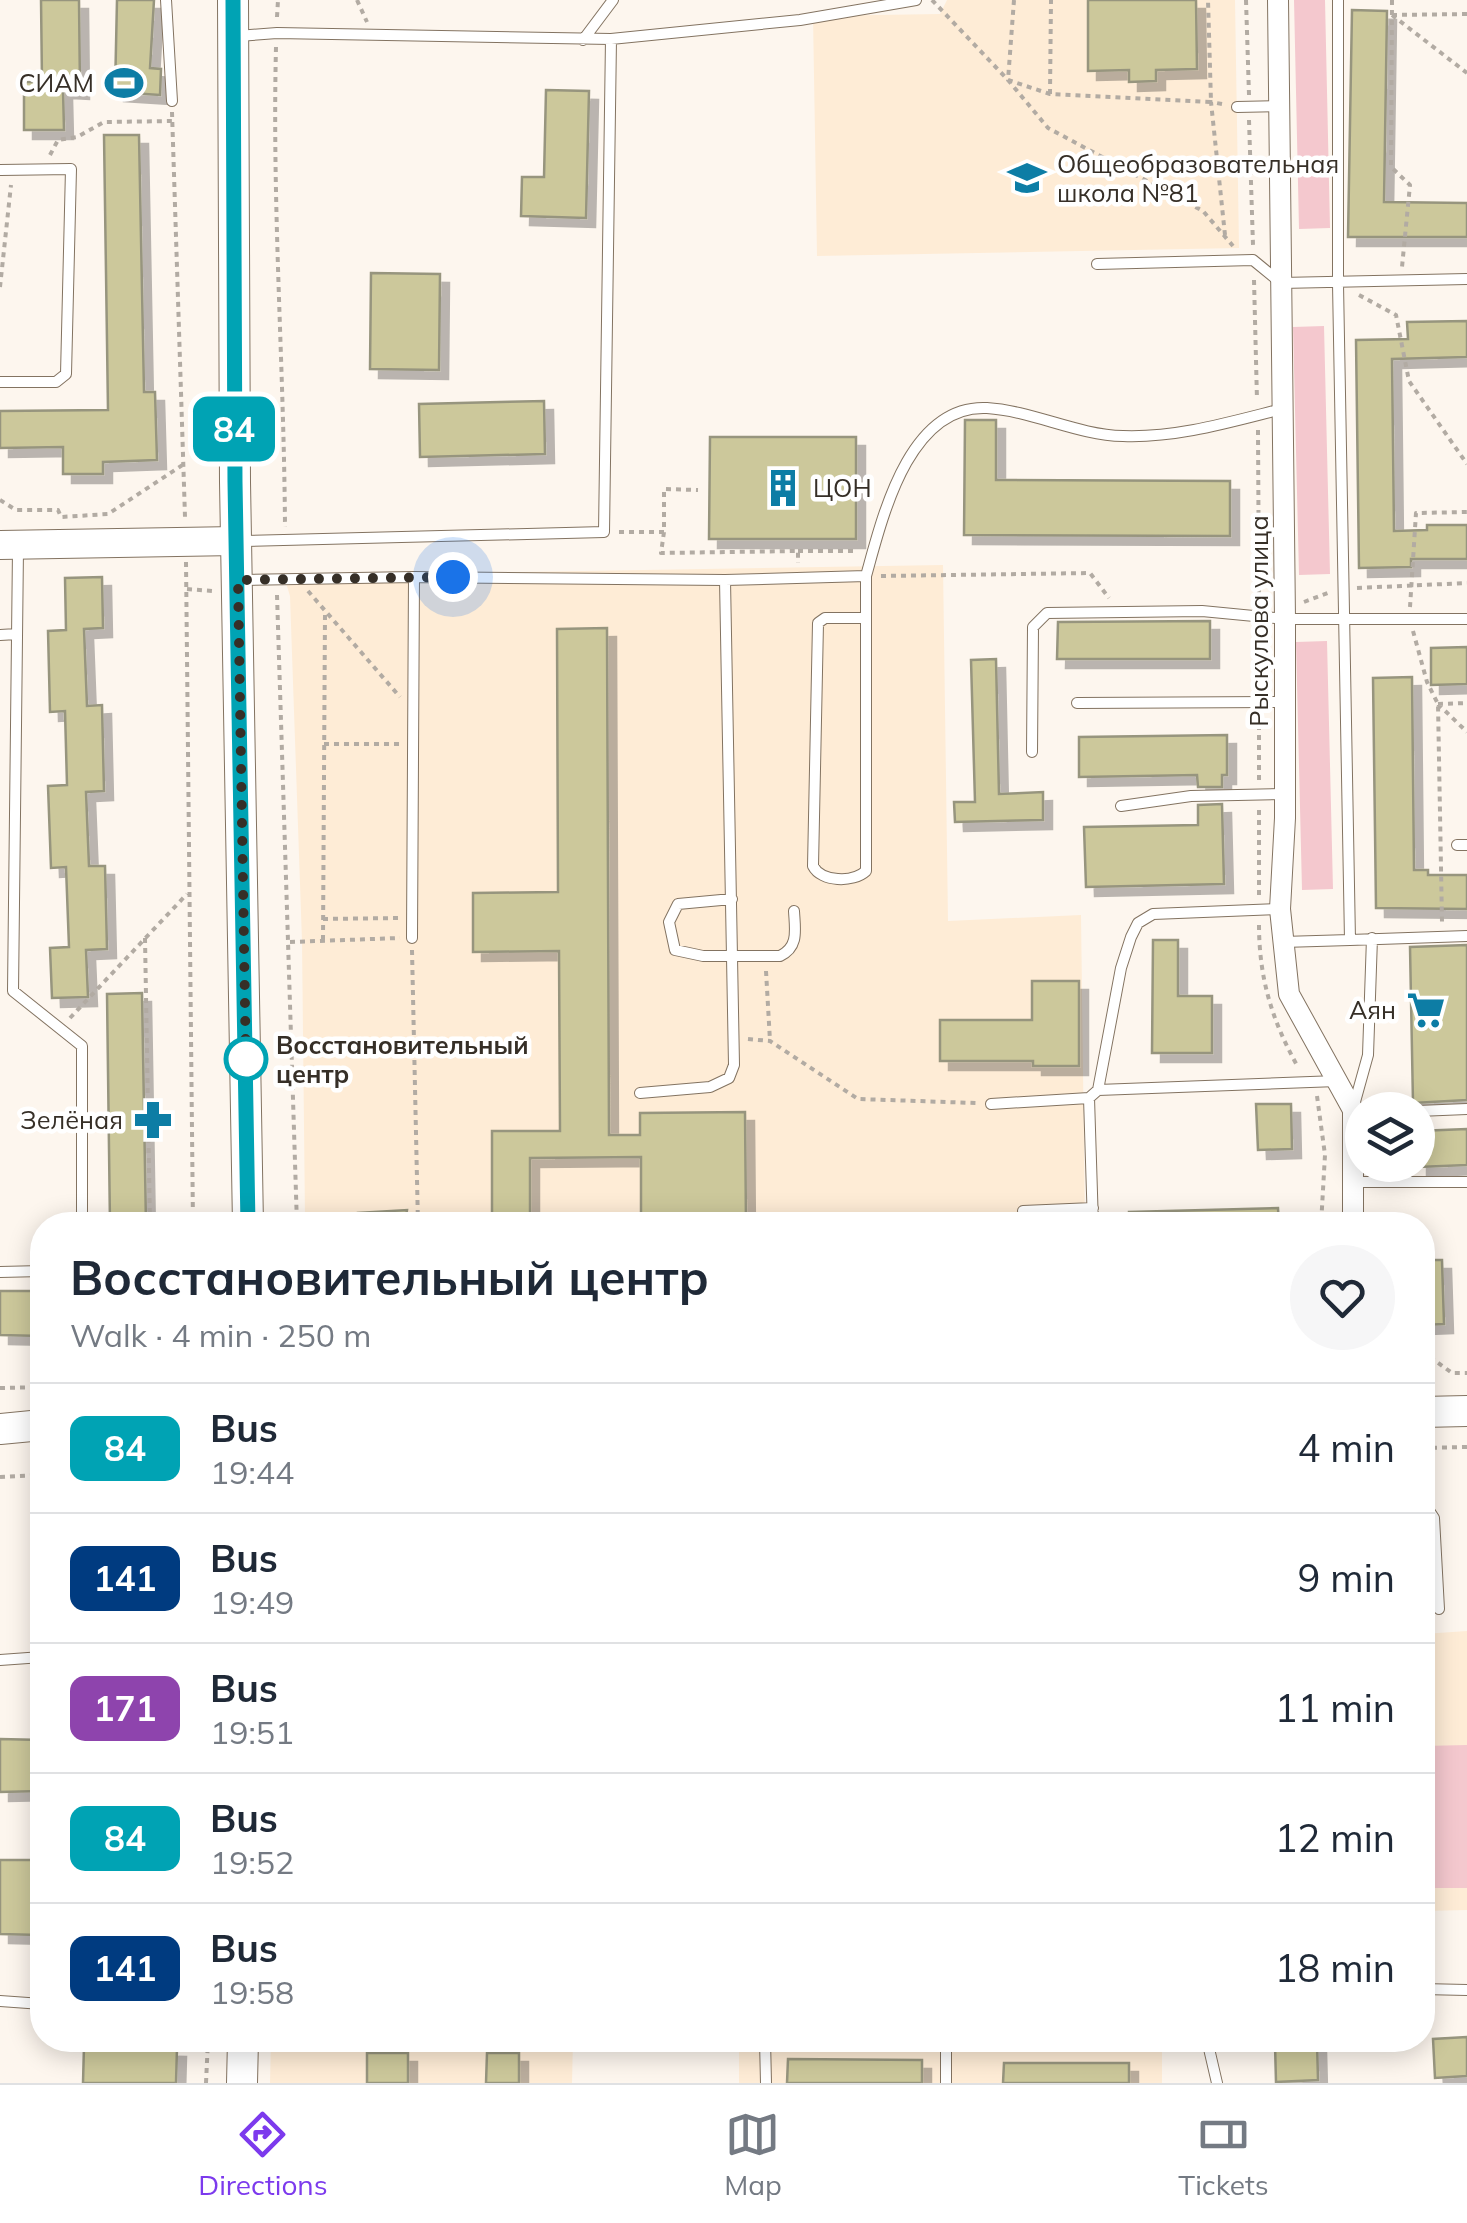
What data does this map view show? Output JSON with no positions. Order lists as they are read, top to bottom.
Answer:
{
  "streets": {
    "street": ["Рыскулова улица"]
  },
  "places": {
    "sports": ["СИАМ"],
    "school or university": ["Общеобразовательная школа №81"],
    "building": ["ЦОН"],
    "supermarket": ["Аян"],
    "other": ["Восстановительный центр"],
    "pharmacy": ["Зелёная"]
  },
  "lines": ["bus line 84"],
  "page": {
    "on_map": "84",
    "heading": ["Восстановительный центр", "Walk · 4 min · 250 m"],
    "list": [
      {
        "mark": "84",
        "name": "Bus",
        "note": "19:44",
        "value": "4 min"
      },
      {
        "mark": "141",
        "name": "Bus",
        "note": "19:49",
        "value": "9 min"
      },
      {
        "mark": "171",
        "name": "Bus",
        "note": "19:51",
        "value": "11 min"
      },
      {
        "mark": "84",
        "name": "Bus",
        "note": "19:52",
        "value": "12 min"
      },
      {
        "mark": "141",
        "name": "Bus",
        "note": "19:58",
        "value": "18 min"
      }
    ],
    "tabs": ["Directions", "Map", "Tickets"]
  }
}
